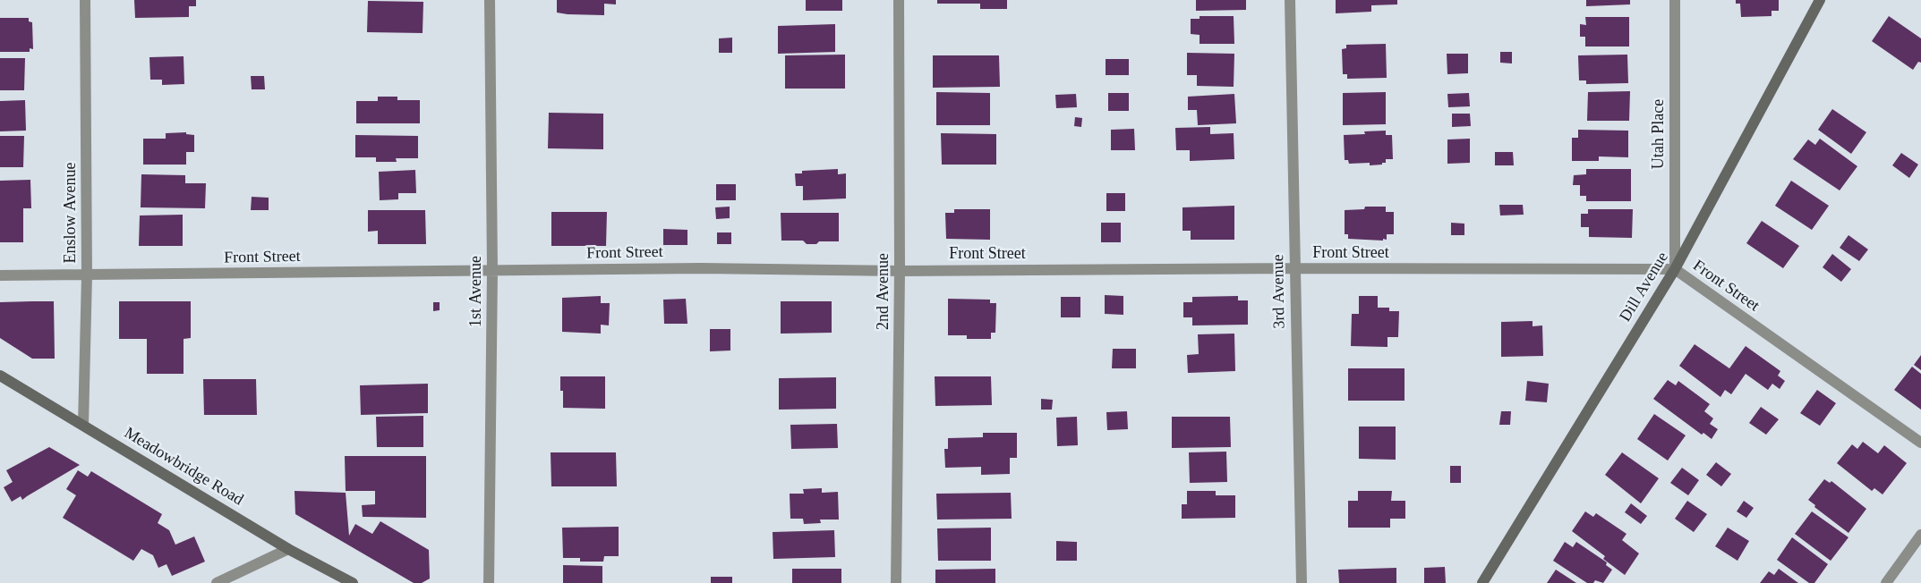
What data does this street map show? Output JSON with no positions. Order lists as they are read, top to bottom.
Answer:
{
  "streets": {
    "street": [
      "Utah Place",
      "Enslow Avenue",
      "Front Street",
      "Dill Avenue",
      "1st Avenue",
      "2nd Avenue",
      "3rd Avenue",
      "Meadowbridge Road"
    ]
  },
  "crossings": [
    ["Utah Place", "Front Street"],
    ["Utah Place", "Dill Avenue"],
    ["Enslow Avenue", "Front Street"],
    ["Enslow Avenue", "Meadowbridge Road"],
    ["Front Street", "Dill Avenue"],
    ["Front Street", "1st Avenue"],
    ["Front Street", "2nd Avenue"],
    ["Front Street", "3rd Avenue"]
  ]
}
